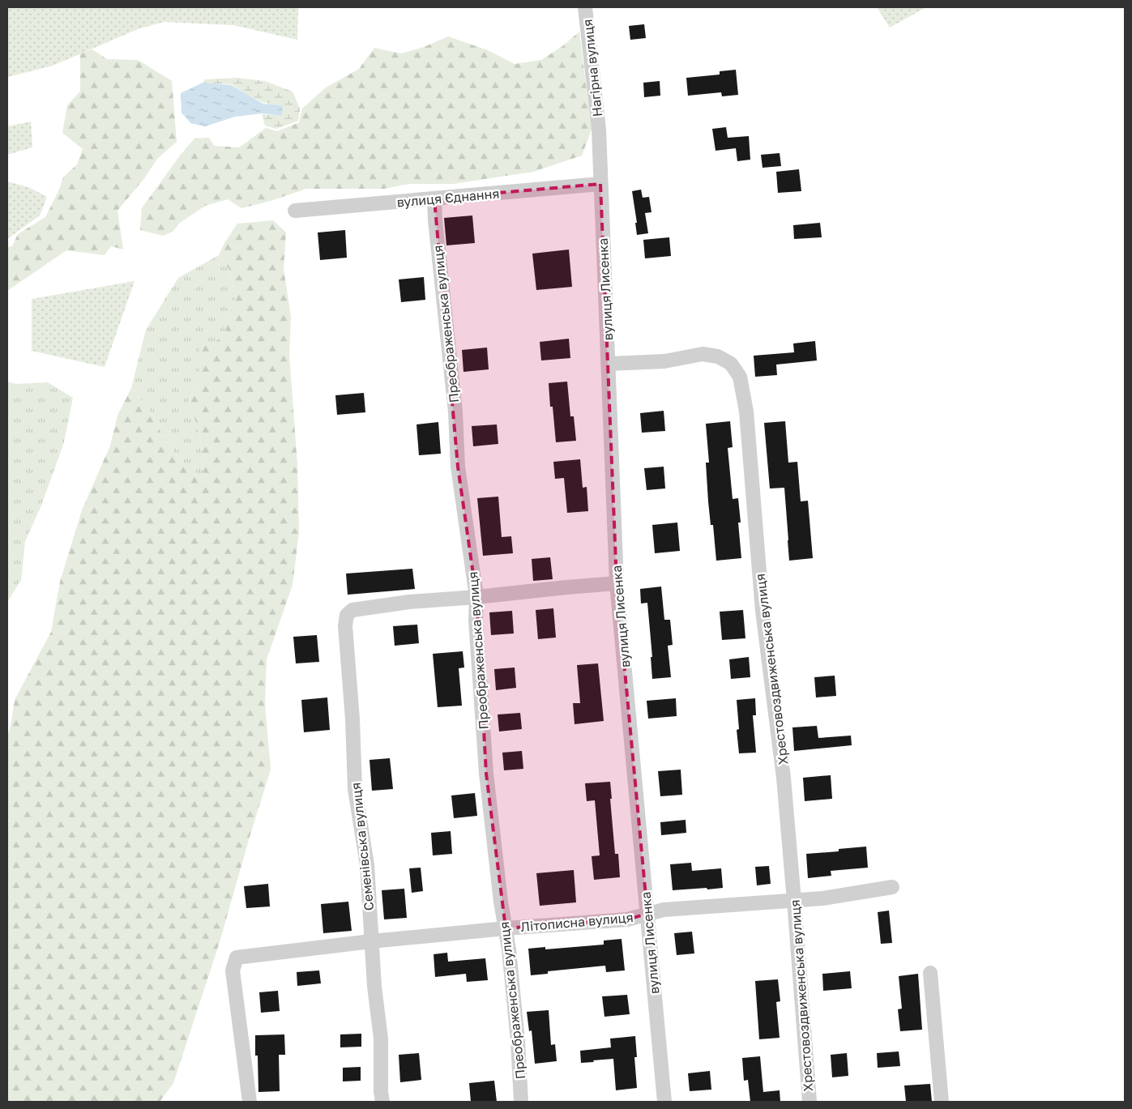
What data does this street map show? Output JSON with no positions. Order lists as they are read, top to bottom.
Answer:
{
  "streets": {
    "street": [
      "Нагірна вулиця",
      "вулиця Єднання",
      "вулиця Лисенка",
      "Преображенська вулиця",
      "Хрестовоздвиженська вулиця",
      "Семенівська вулиця",
      "Літописна вулиця"
    ]
  },
  "crossings": [
    ["Нагірна вулиця", "вулиця Лисенка"],
    ["вулиця Єднання", "вулиця Лисенка"],
    ["вулиця Єднання", "Преображенська вулиця"],
    ["вулиця Лисенка", "Хрестовоздвиженська вулиця"],
    ["вулиця Лисенка", "Літописна вулиця"],
    ["Преображенська вулиця", "Семенівська вулиця"],
    ["Преображенська вулиця", "Літописна вулиця"],
    ["Хрестовоздвиженська вулиця", "Літописна вулиця"],
    ["Семенівська вулиця", "Літописна вулиця"]
  ]
}
